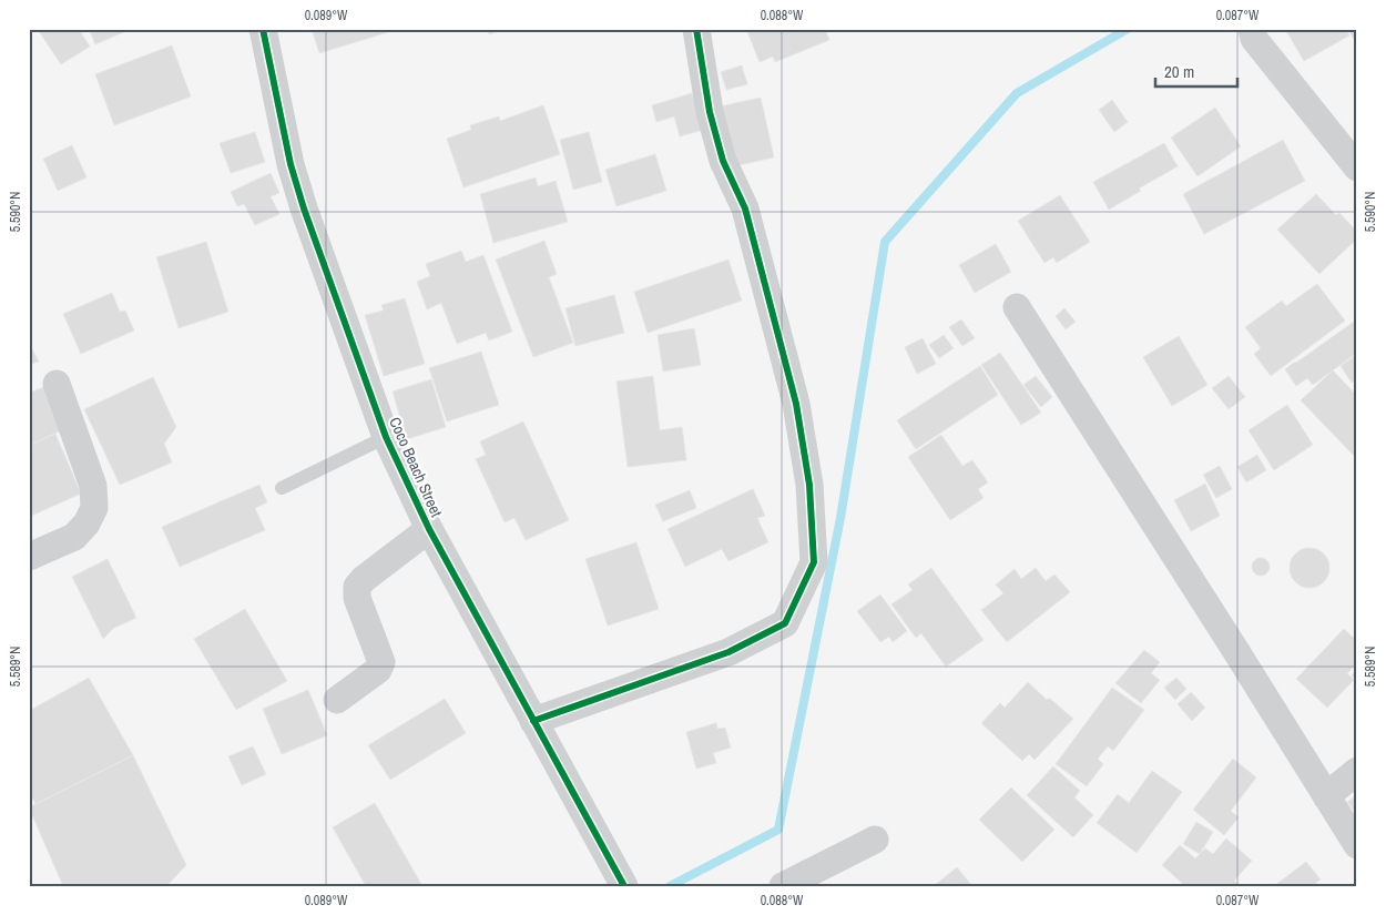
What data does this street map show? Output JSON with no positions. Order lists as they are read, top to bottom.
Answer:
{
  "streets": {
    "street": ["Coco Beach Street"]
  },
  "scale_bar": "20 m",
  "coordinates": [
    "0.089°W",
    "0.088°W",
    "0.087°W",
    "5.590°N",
    "5.589°N"
  ]
}
